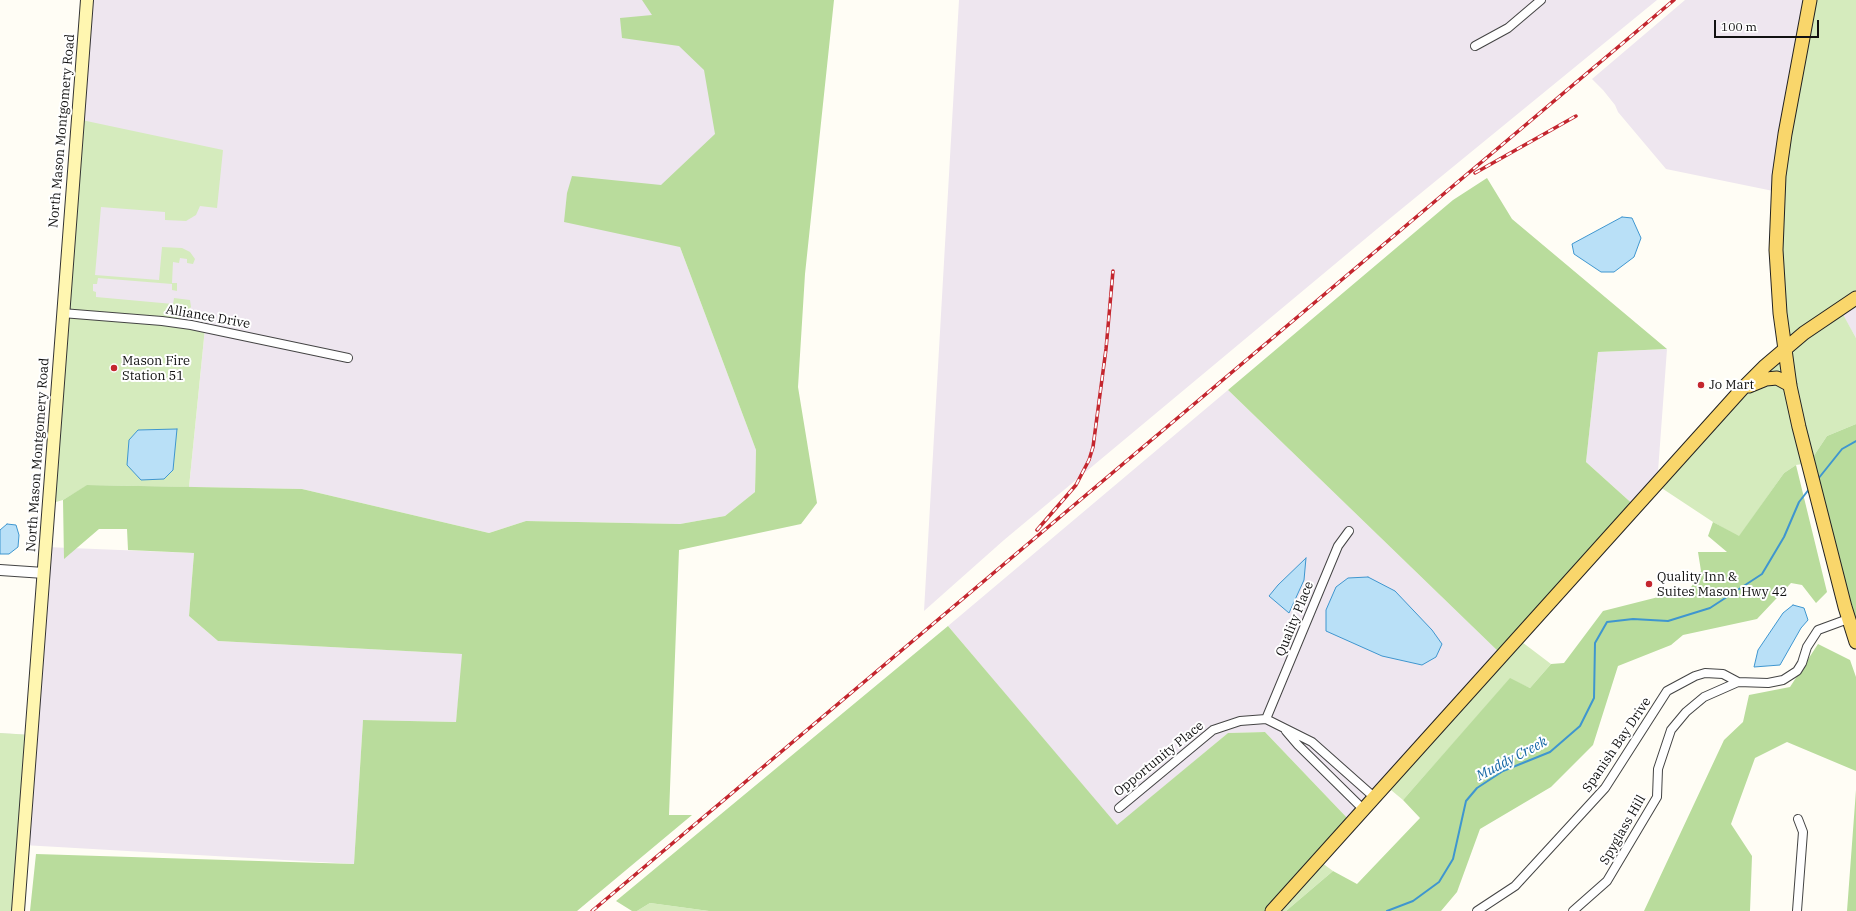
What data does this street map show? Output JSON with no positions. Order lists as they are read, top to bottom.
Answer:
{
  "streets": {
    "main road": ["North Mason Montgomery Road"],
    "street": [
      "Alliance Drive",
      "Quality Place",
      "Spanish Bay Drive",
      "Opportunity Place",
      "Spyglass Hill"
    ]
  },
  "crossings": [
    ["North Mason Montgomery Road", "Alliance Drive"],
    ["Quality Place", "Opportunity Place"],
    ["Spanish Bay Drive", "Spyglass Hill"]
  ],
  "water": ["Muddy Creek"],
  "places": ["Mason Fire Station 51", "Jo Mart", "Quality Inn & Suites Mason Hwy 42"],
  "scale_bar": "100 m"
}
